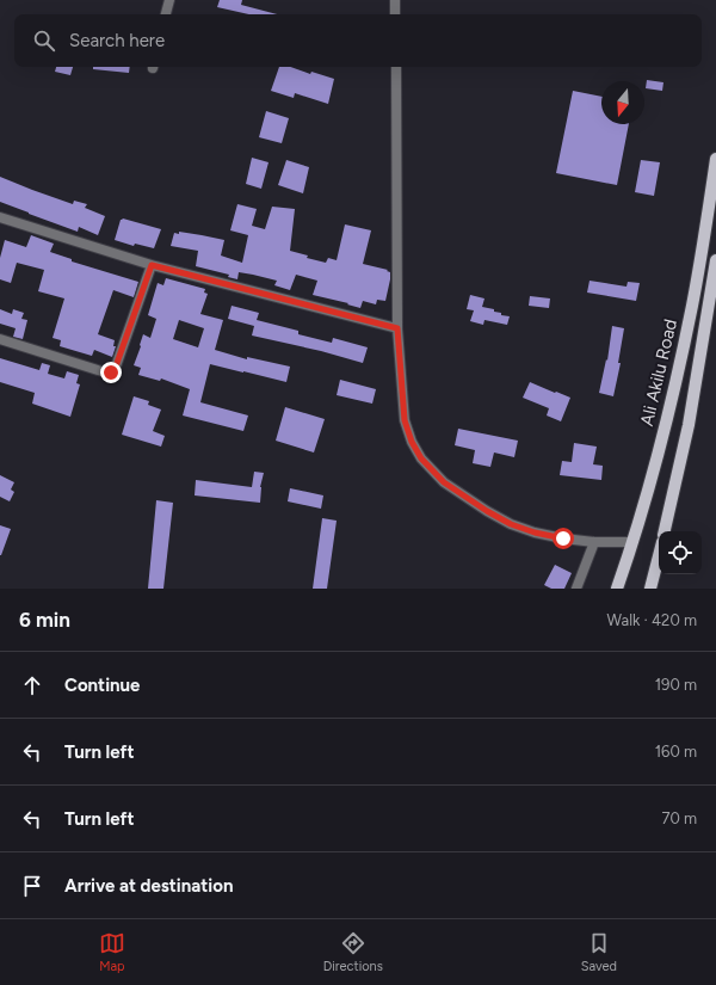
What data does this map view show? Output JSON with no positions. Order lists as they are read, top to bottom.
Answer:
{
  "streets": {
    "main road": ["Ali Akilu Road"]
  },
  "north": "bottom",
  "page": {
    "search": "Search here",
    "heading": ["6 min", "Walk · 420 m"],
    "list": [
      ["Continue", "190 m"],
      ["Turn left", "160 m"],
      ["Turn left", "70 m"],
      "Arrive at destination"
    ],
    "nav": ["Map", "Directions", "Saved"]
  }
}
